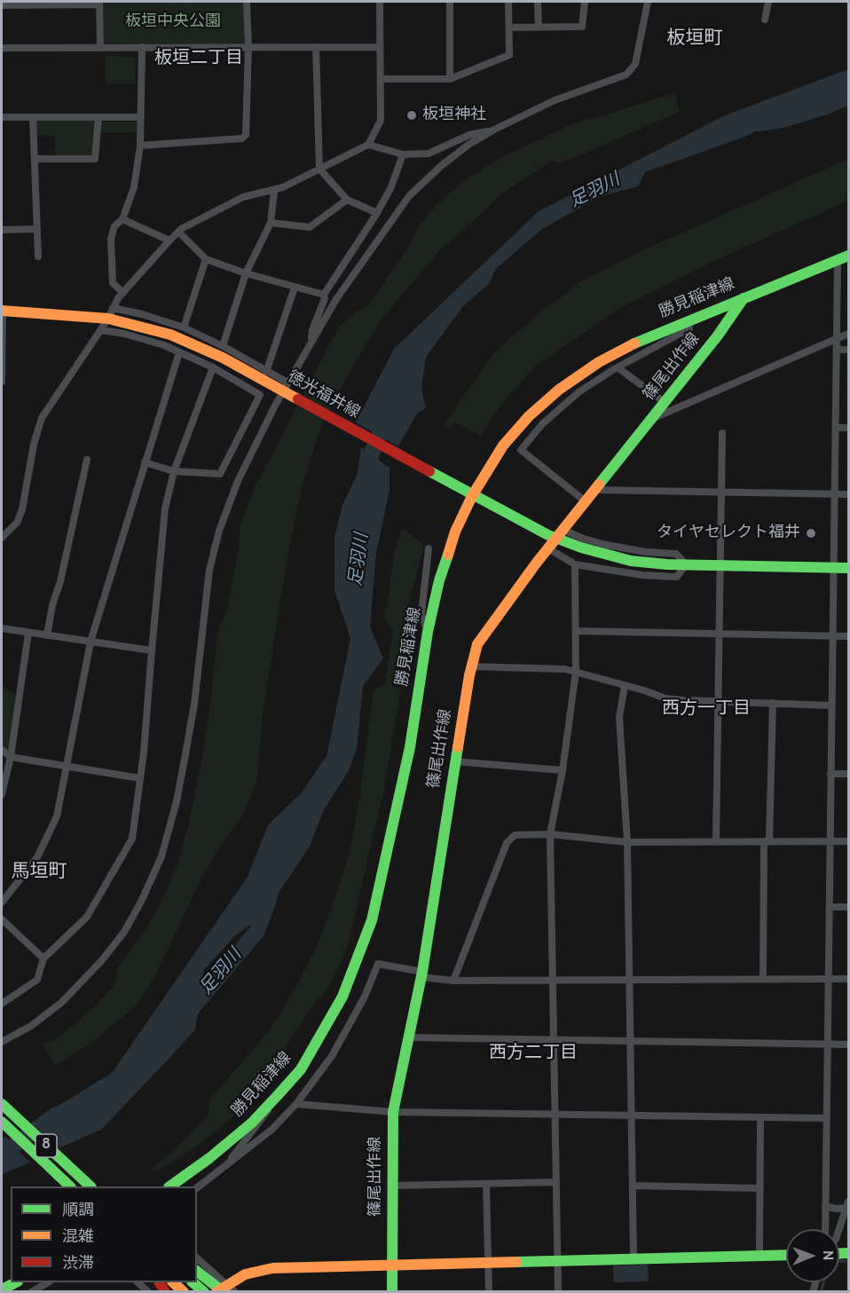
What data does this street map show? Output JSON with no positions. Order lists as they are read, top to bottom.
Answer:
{
  "streets": {
    "main road": [
      "勝見稲津線",
      "篠尾出作線",
      "徳光福井線",
      "8"
    ]
  },
  "crossings": [
    ["勝見稲津線", "篠尾出作線"],
    ["勝見稲津線", "徳光福井線"]
  ],
  "districts": [
    "板垣町",
    "板垣二丁目",
    "西方一丁目",
    "馬垣町",
    "西方二丁目"
  ],
  "water": ["足羽川"],
  "parks": ["板垣中央公園"],
  "places": ["板垣神社", "タイヤセレクト福井"],
  "legend": ["順調", "混雑", "渋滞"],
  "north": "right"
}
